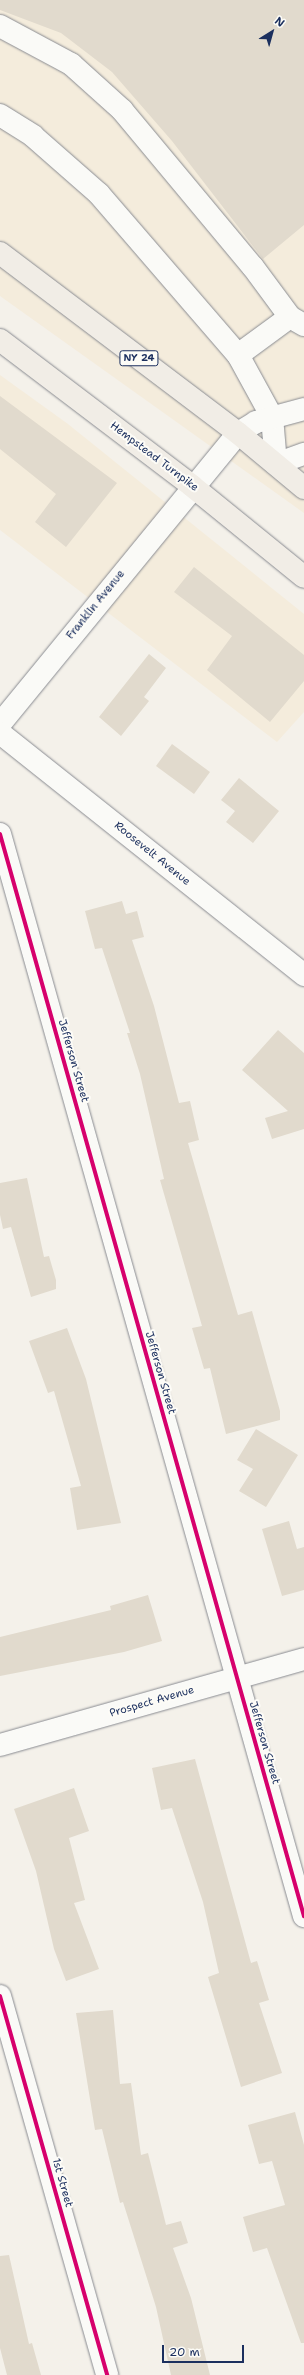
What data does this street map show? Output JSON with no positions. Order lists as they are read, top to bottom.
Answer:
{
  "streets": {
    "main road": ["NY 24", "Hempstead Turnpike"],
    "street": [
      "Franklin Avenue",
      "Roosevelt Avenue",
      "Jefferson Street",
      "Prospect Avenue",
      "1st Street"
    ]
  },
  "crossings": [
    ["NY 24", "Franklin Avenue"],
    ["Hempstead Turnpike", "Franklin Avenue"],
    ["Jefferson Street", "Prospect Avenue"]
  ],
  "scale_bar": "20 m",
  "north": "top right"
}
